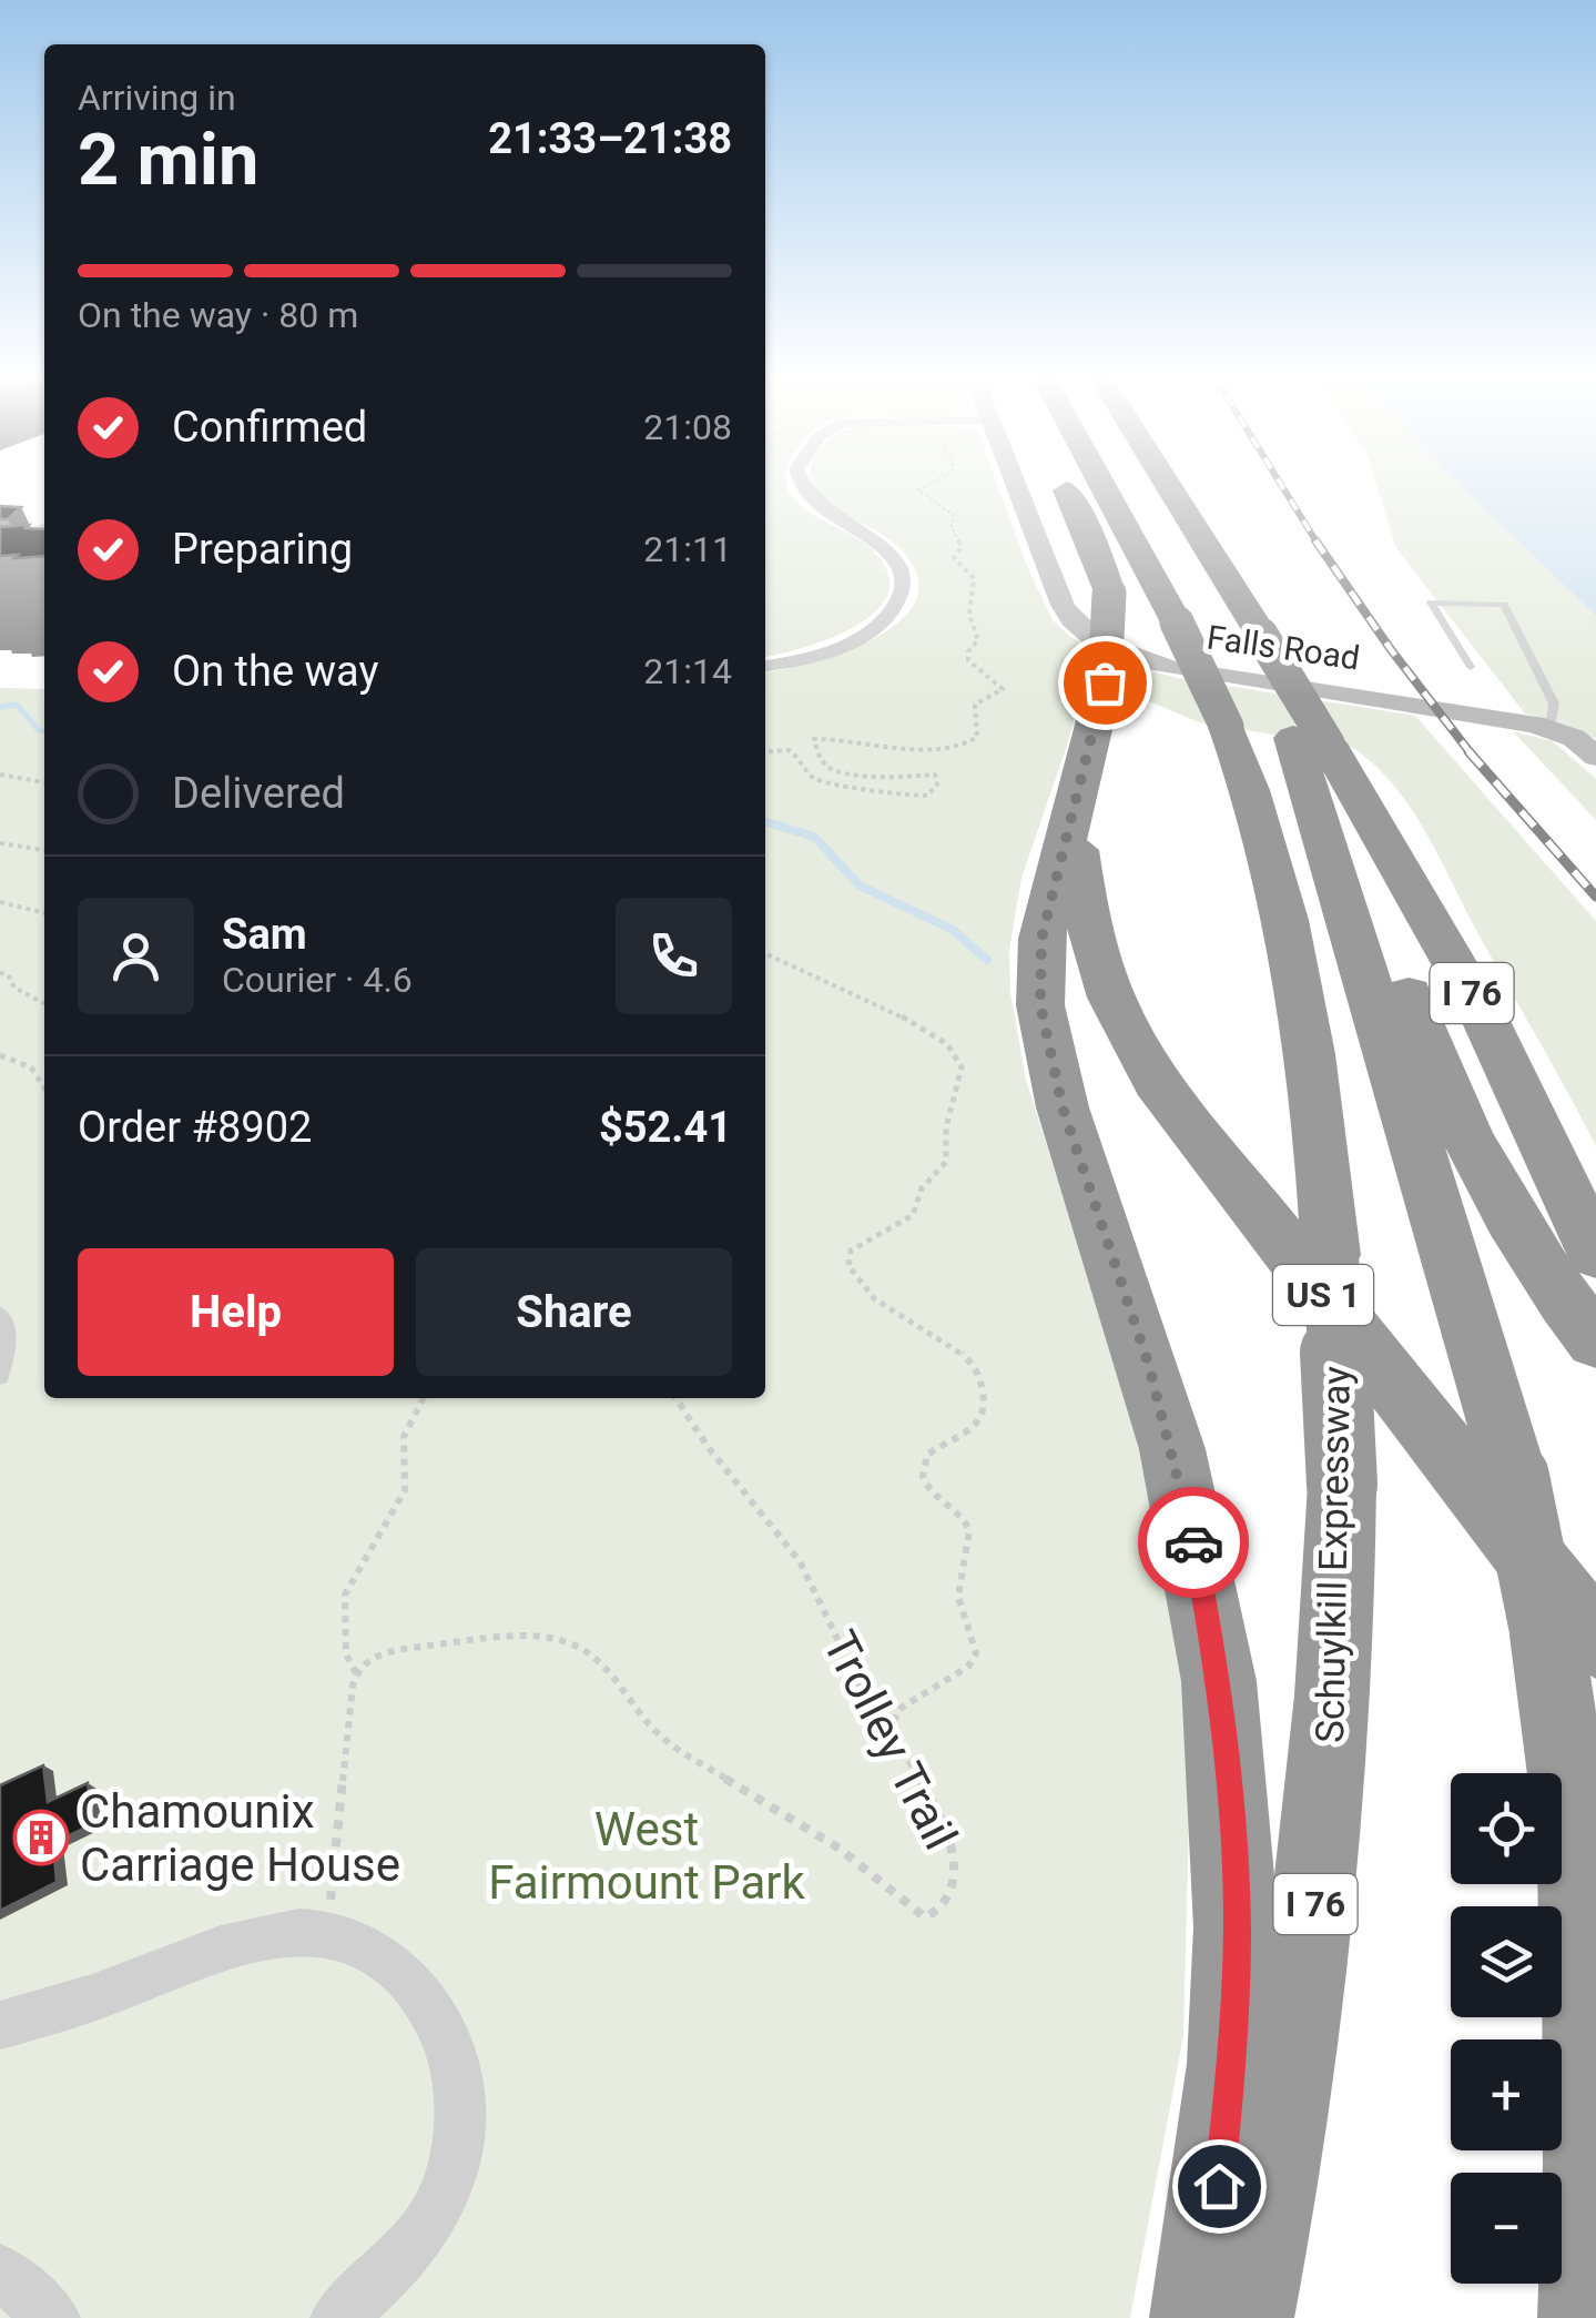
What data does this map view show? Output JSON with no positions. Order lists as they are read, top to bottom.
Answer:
{
  "streets": {
    "highway": ["I 76", "US 1", "Schuylkill Expressway"],
    "main road": ["Falls Road"],
    "path": ["Trolley Trail"]
  },
  "parks": ["West Fairmount Park"],
  "places": {
    "building": ["Chamounix Carriage House"]
  },
  "page": {
    "heading": ["2 min", "Arriving in", "21:33–21:38"],
    "panel": [
      "Sam",
      "Courier · 4.6",
      "Order #8902",
      "$52.41"
    ],
    "bar": "On the way · 80 m",
    "list": [
      ["Confirmed", "21:08"],
      ["Preparing", "21:11"],
      ["On the way", "21:14"],
      "Delivered"
    ],
    "buttons": ["Help", "Share"],
    "map_buttons": ["+", "−"]
  }
}
